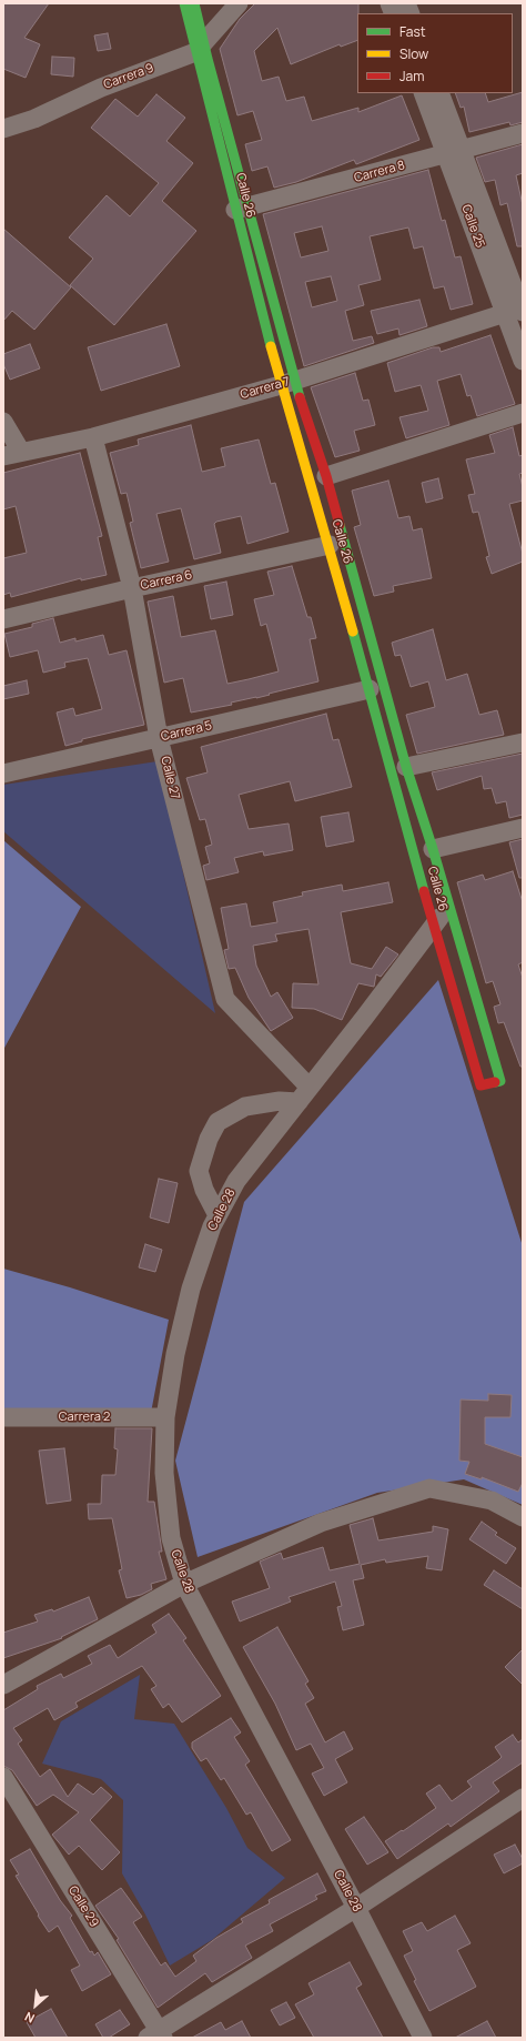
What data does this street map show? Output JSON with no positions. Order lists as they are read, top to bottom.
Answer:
{
  "streets": {
    "street": [
      "Carrera 9",
      "Carrera 8",
      "Calle 26",
      "Calle 25",
      "Carrera 7",
      "Carrera 6",
      "Carrera 5",
      "Calle 27",
      "Calle 28",
      "Carrera 2",
      "Calle 29"
    ]
  },
  "crossings": [
    ["Carrera 9", "Calle 26"],
    ["Carrera 8", "Calle 26"],
    ["Carrera 8", "Calle 25"],
    ["Calle 26", "Carrera 7"],
    ["Calle 26", "Carrera 6"],
    ["Calle 26", "Carrera 5"],
    ["Calle 26", "Calle 28"],
    ["Calle 25", "Carrera 7"],
    ["Carrera 7", "Calle 27"],
    ["Carrera 6", "Calle 27"],
    ["Carrera 5", "Calle 27"],
    ["Calle 27", "Calle 28"],
    ["Calle 28", "Carrera 2"]
  ],
  "legend": ["Fast", "Slow", "Jam"],
  "north": "bottom left"
}
